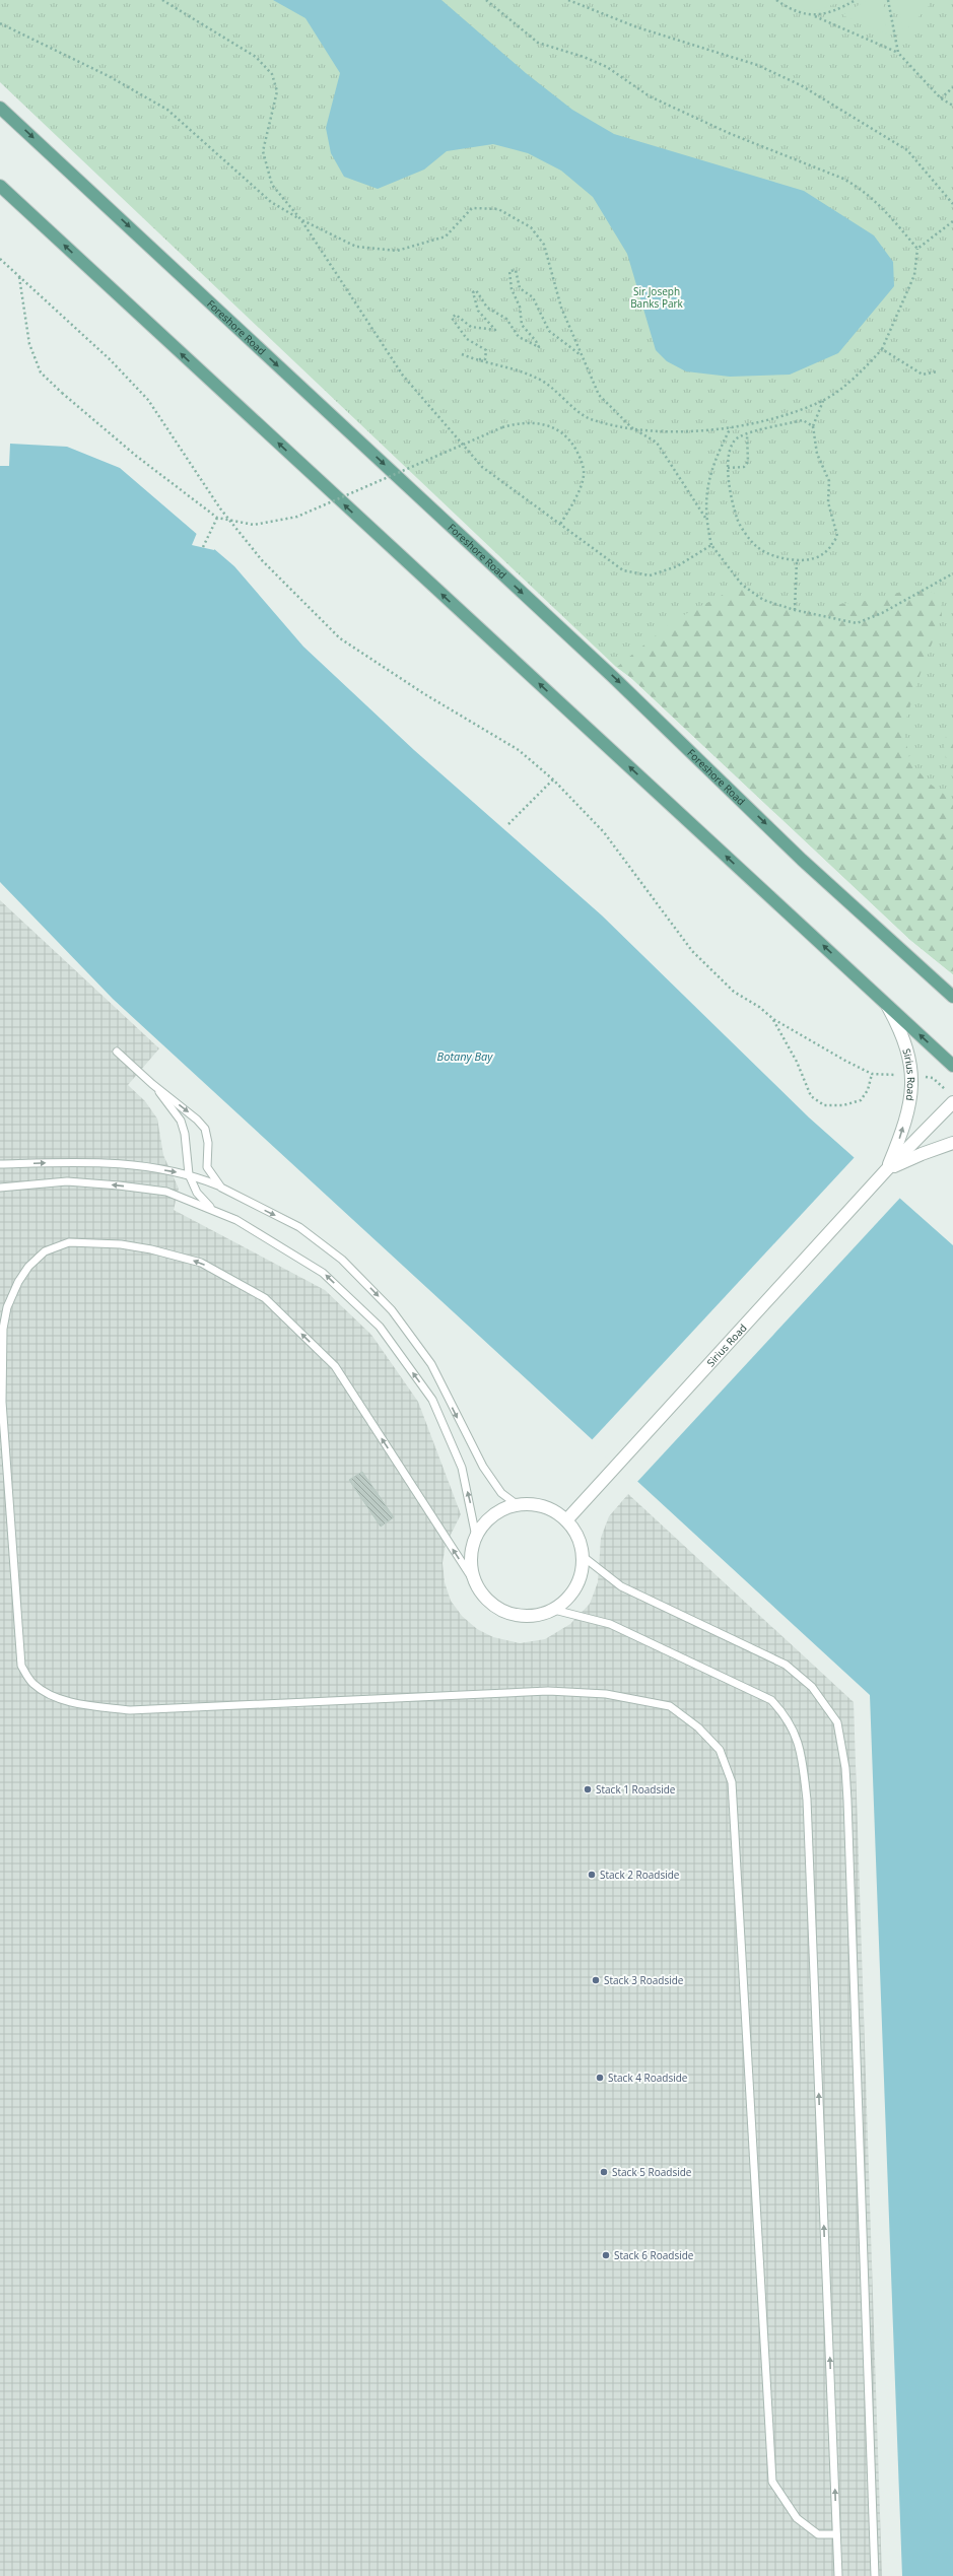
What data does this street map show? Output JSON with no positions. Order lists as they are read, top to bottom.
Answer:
{
  "streets": {
    "main road": ["Foreshore Road"],
    "street": ["Sirius Road"]
  },
  "water": ["Botany Bay"],
  "parks": ["Sir Joseph Banks Park"],
  "places": [
    "Stack 1 Roadside",
    "Stack 2 Roadside",
    "Stack 3 Roadside",
    "Stack 4 Roadside",
    "Stack 5 Roadside",
    "Stack 6 Roadside"
  ]
}
